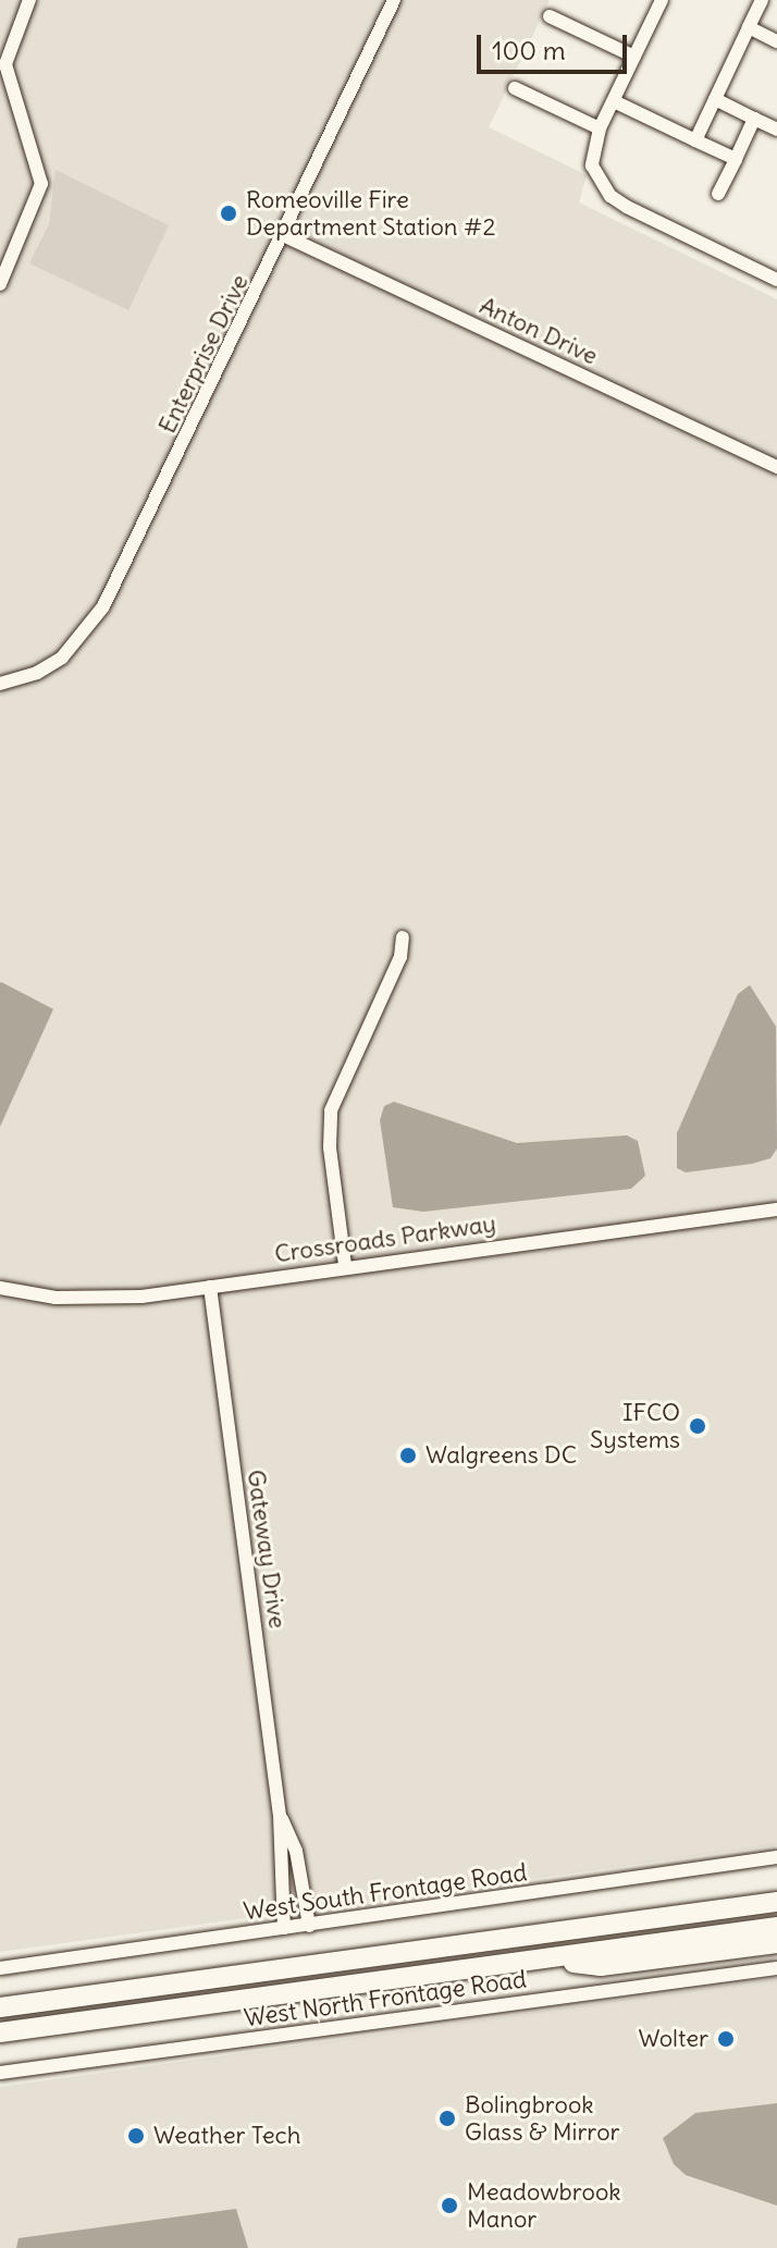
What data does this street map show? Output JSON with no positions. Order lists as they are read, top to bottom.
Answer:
{
  "streets": {
    "street": [
      "Anton Drive",
      "Enterprise Drive",
      "Crossroads Parkway",
      "Gateway Drive",
      "West South Frontage Road",
      "West North Frontage Road"
    ]
  },
  "crossings": [
    ["Anton Drive", "Enterprise Drive"],
    ["Crossroads Parkway", "Gateway Drive"],
    ["Gateway Drive", "West South Frontage Road"]
  ],
  "places": [
    "Romeoville Fire Department Station #2",
    "IFCO Systems",
    "Walgreens DC",
    "Wolter",
    "Bolingbrook Glass & Mirror",
    "Weather Tech",
    "Meadowbrook Manor"
  ],
  "scale_bar": "100 m"
}
